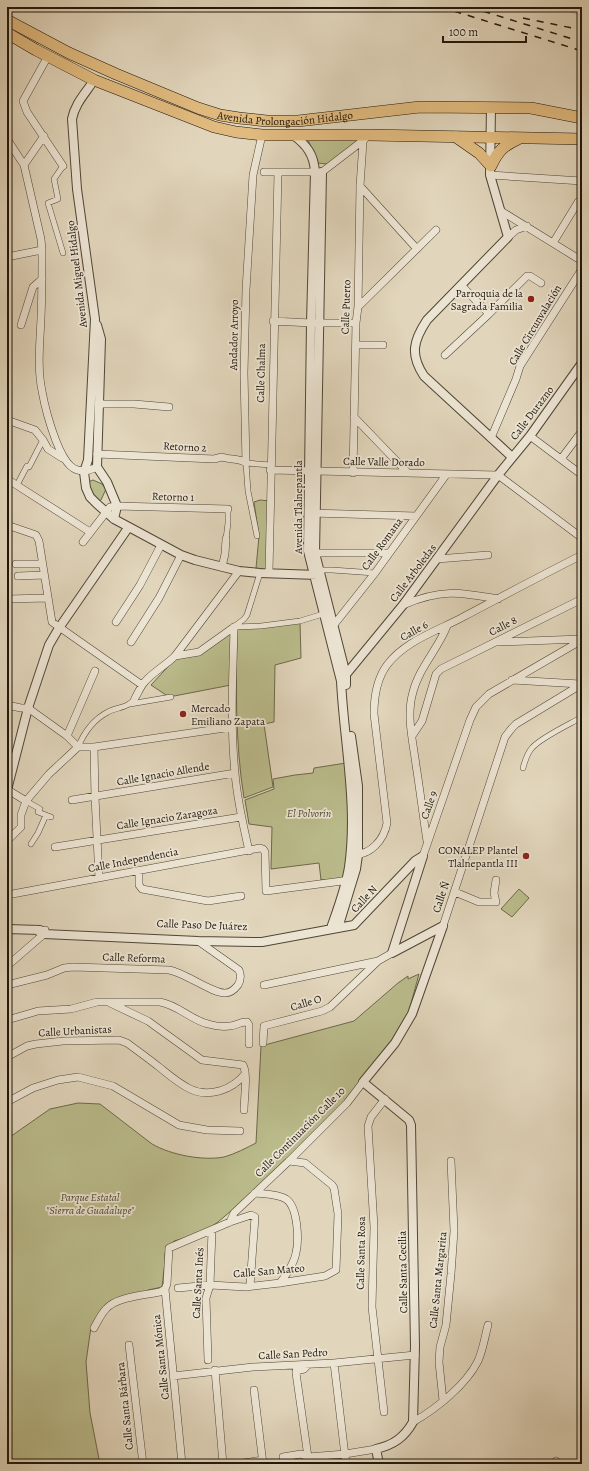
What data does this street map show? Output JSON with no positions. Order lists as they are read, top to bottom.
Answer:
{
  "streets": {
    "highway": ["Avenida Prolongación Hidalgo"],
    "street": [
      "Avenida Miguel Hidalgo",
      "Calle Puerto",
      "Calle Circunvalación",
      "Andador Arroyo",
      "Calle Chalma",
      "Calle Durazno",
      "Retorno 2",
      "Calle Valle Dorado",
      "Retorno 1",
      "Avenida Tlalnepantla",
      "Calle Romana",
      "Calle Arboledas",
      "Calle 8",
      "Calle 6",
      "Calle Ignacio Allende",
      "Calle 9",
      "Calle Ignacio Zaragoza",
      "Calle Independencia",
      "Calle Ñ",
      "Calle N",
      "Calle Paso De Juárez",
      "Calle Reforma",
      "Calle O",
      "Calle Urbanistas",
      "Calle Continuación Calle 10",
      "Calle Santa Rosa",
      "Calle San Mateo",
      "Calle Santa Cecilia",
      "Calle Santa Margarita",
      "Calle Santa Inés",
      "Calle San Pedro",
      "Calle Santa Mónica",
      "Calle Santa Bárbara"
    ]
  },
  "crossings": [
    ["Avenida Prolongación Hidalgo", "Avenida Miguel Hidalgo"],
    ["Avenida Prolongación Hidalgo", "Calle Puerto"],
    ["Avenida Prolongación Hidalgo", "Andador Arroyo"],
    ["Avenida Prolongación Hidalgo", "Avenida Tlalnepantla"],
    ["Calle Puerto", "Calle Valle Dorado"],
    ["Andador Arroyo", "Retorno 2"],
    ["Calle Chalma", "Retorno 2"],
    ["Calle Chalma", "Calle Valle Dorado"],
    ["Calle Durazno", "Calle Valle Dorado"],
    ["Calle Durazno", "Calle Arboledas"],
    ["Retorno 2", "Calle Valle Dorado"],
    ["Calle Valle Dorado", "Avenida Tlalnepantla"],
    ["Calle Valle Dorado", "Calle Romana"],
    ["Calle Valle Dorado", "Calle Arboledas"],
    ["Avenida Tlalnepantla", "Calle Romana"],
    ["Avenida Tlalnepantla", "Calle Arboledas"],
    ["Avenida Tlalnepantla", "Calle 6"],
    ["Avenida Tlalnepantla", "Calle Independencia"],
    ["Avenida Tlalnepantla", "Calle N"],
    ["Calle 9", "Calle Ñ"],
    ["Calle 9", "Calle N"],
    ["Calle Ñ", "Calle O"],
    ["Calle Ñ", "Calle Continuación Calle 10"],
    ["Calle N", "Calle Paso De Juárez"],
    ["Calle Paso De Juárez", "Calle Reforma"],
    ["Calle Continuación Calle 10", "Calle San Mateo"],
    ["Calle Santa Rosa", "Calle Santa Cecilia"],
    ["Calle Santa Rosa", "Calle San Pedro"],
    ["Calle San Mateo", "Calle Santa Inés"],
    ["Calle Santa Cecilia", "Calle San Pedro"],
    ["Calle Santa Inés", "Calle Santa Mónica"],
    ["Calle San Pedro", "Calle Santa Mónica"]
  ],
  "parks": ["El Polvorín", "Parque Estatal \"Sierra de Guadalupe\""],
  "places": ["Parroquia de la Sagrada Familia", "Mercado Emiliano Zapata", "CONALEP Plantel Tlalnepantla III"],
  "scale_bar": "100 m"
}
